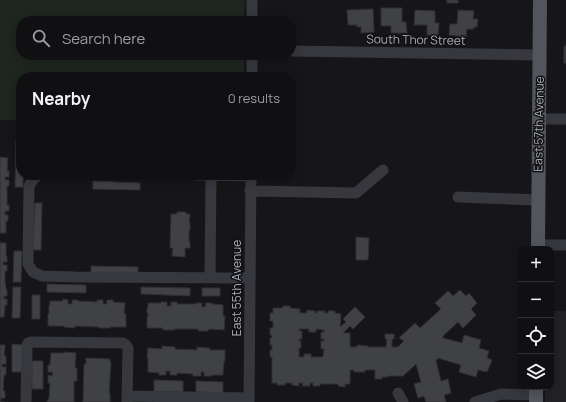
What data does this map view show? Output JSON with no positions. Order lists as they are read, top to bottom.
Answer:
{
  "streets": {
    "main road": ["East 57th Avenue"],
    "street": ["South Thor Street", "East 55th Avenue"]
  },
  "crossings": [
    ["South Thor Street", "East 57th Avenue"]
  ],
  "page": {
    "search": "Search here",
    "heading": ["Nearby", "0 results"],
    "map_buttons": ["+", "−"]
  }
}
